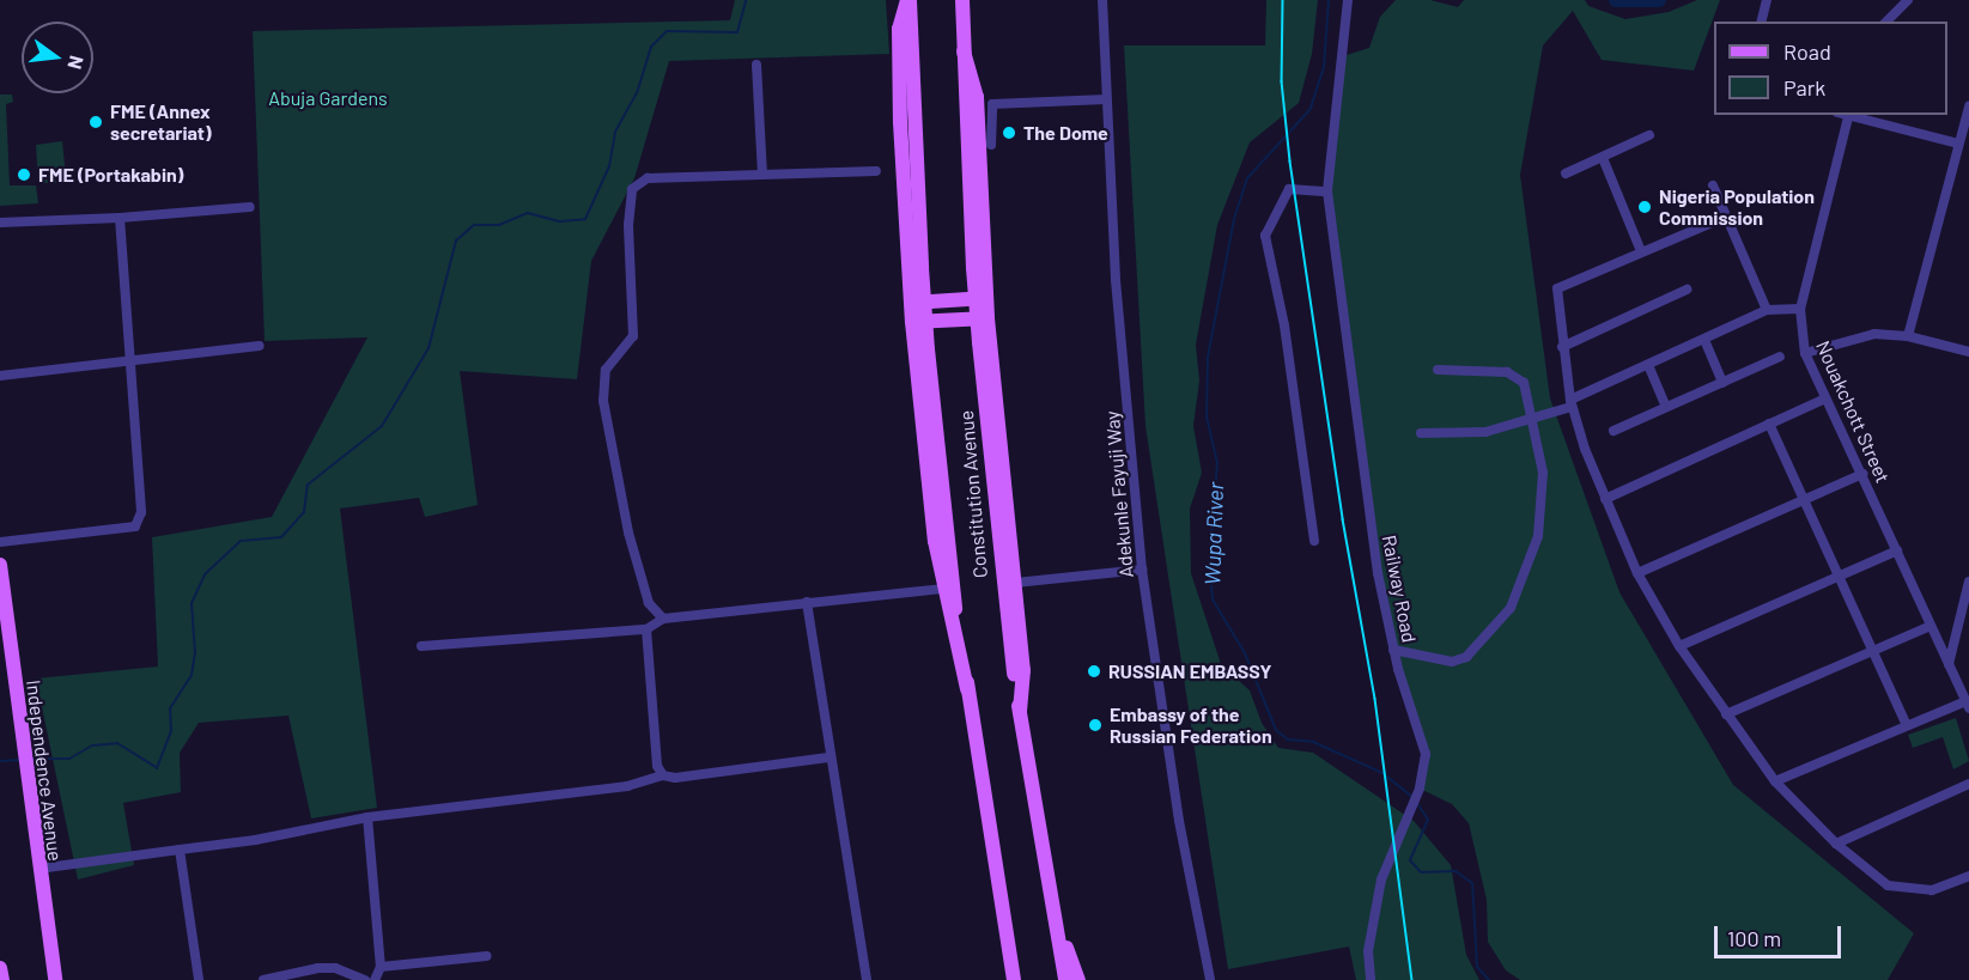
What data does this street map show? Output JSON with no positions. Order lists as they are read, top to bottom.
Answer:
{
  "streets": {
    "main road": ["Constitution Avenue", "Independence Avenue"],
    "street": ["Nouakchott Street", "Adekunle Fayuji Way", "Railway Road"]
  },
  "water": ["Wupa River"],
  "parks": ["Abuja Gardens"],
  "places": [
    "FME (Annex secretariat)",
    "The Dome",
    "FME (Portakabin)",
    "Nigeria Population Commission",
    "RUSSIAN EMBASSY",
    "Embassy of the Russian Federation"
  ],
  "legend": ["Road", "Park"],
  "scale_bar": "100 m",
  "north": "right"
}
